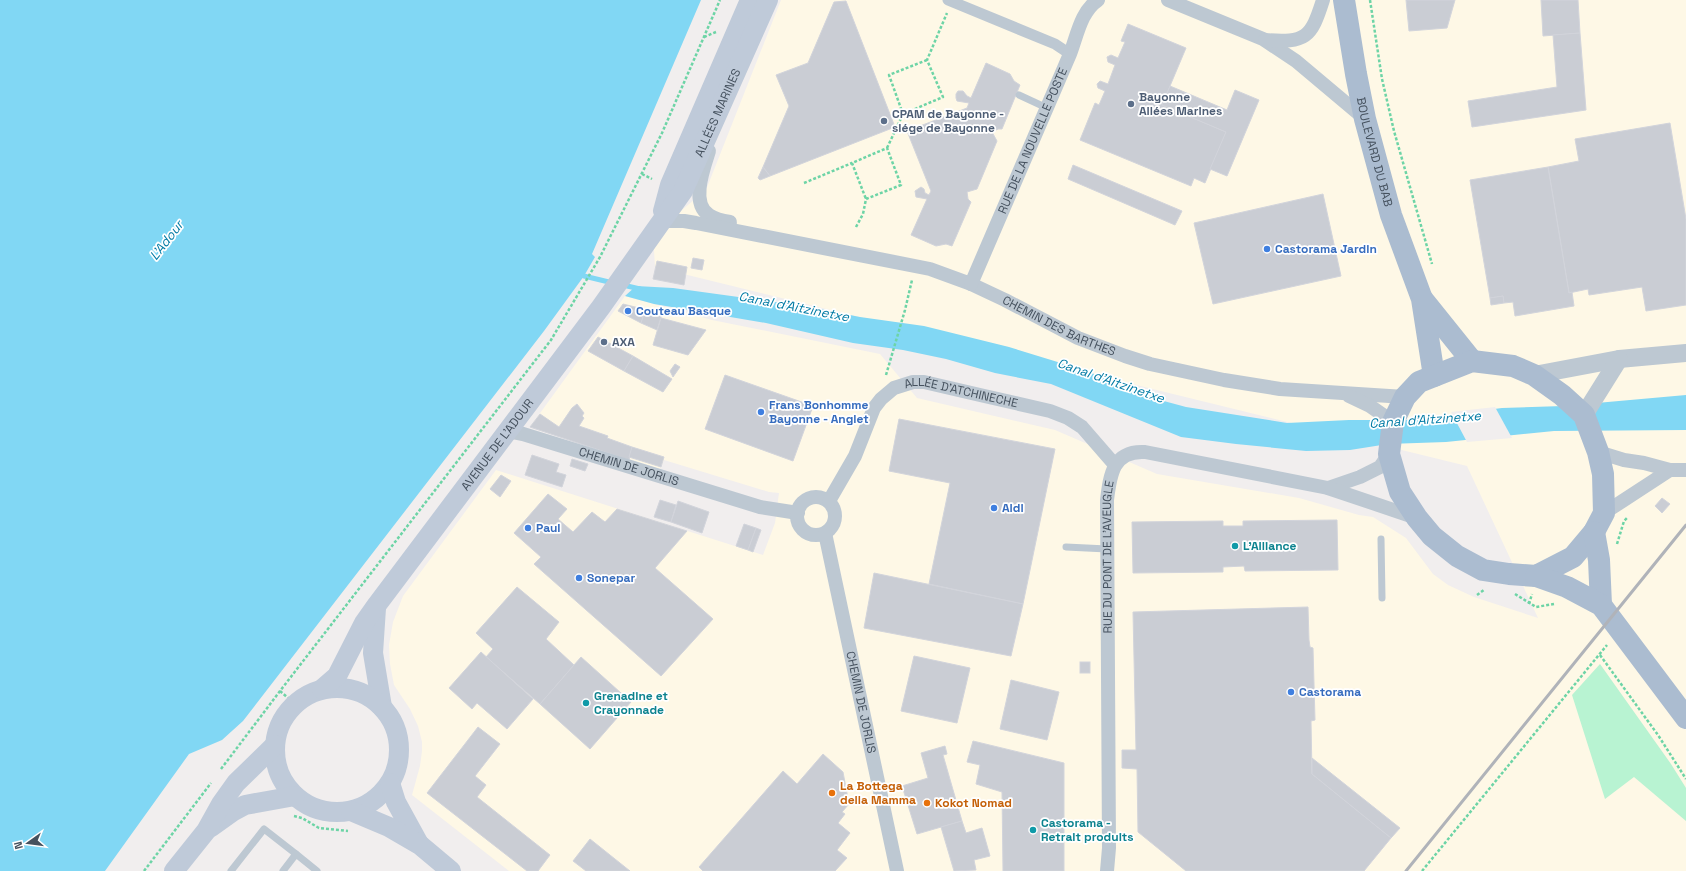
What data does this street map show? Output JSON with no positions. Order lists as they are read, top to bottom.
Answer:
{
  "streets": {
    "main road": ["ALLÉES MARINES", "BOULEVARD DU BAB", "AVENUE DE L'ADOUR"],
    "street": [
      "RUE DE LA NOUVELLE POSTE",
      "CHEMIN DES BARTHES",
      "ALLÉE D'ATCHINECHE",
      "CHEMIN DE JORLIS",
      "RUE DU PONT DE L'AVEUGLE"
    ]
  },
  "crossings": [
    ["ALLÉES MARINES", "CHEMIN DES BARTHES"],
    ["ALLÉES MARINES", "AVENUE DE L'ADOUR"],
    ["RUE DE LA NOUVELLE POSTE", "CHEMIN DES BARTHES"],
    ["ALLÉE D'ATCHINECHE", "CHEMIN DE JORLIS"],
    ["ALLÉE D'ATCHINECHE", "RUE DU PONT DE L'AVEUGLE"],
    ["AVENUE DE L'ADOUR", "CHEMIN DE JORLIS"]
  ],
  "water": ["L'Adour", "Canal d'Aitzinetxe"],
  "places": [
    "Bayonne Allées Marines",
    "CPAM de Bayonne - siége de Bayonne",
    "Castorama Jardin",
    "Couteau Basque",
    "AXA",
    "Frans Bonhomme Bayonne - Anglet",
    "Aldi",
    "Paul",
    "L'Alliance",
    "Sonepar",
    "Castorama",
    "Grenadine et Crayonnade",
    "La Bottega della Mamma",
    "Kokot Nomad",
    "Castorama - Retrait produits"
  ],
  "north": "left"
}
